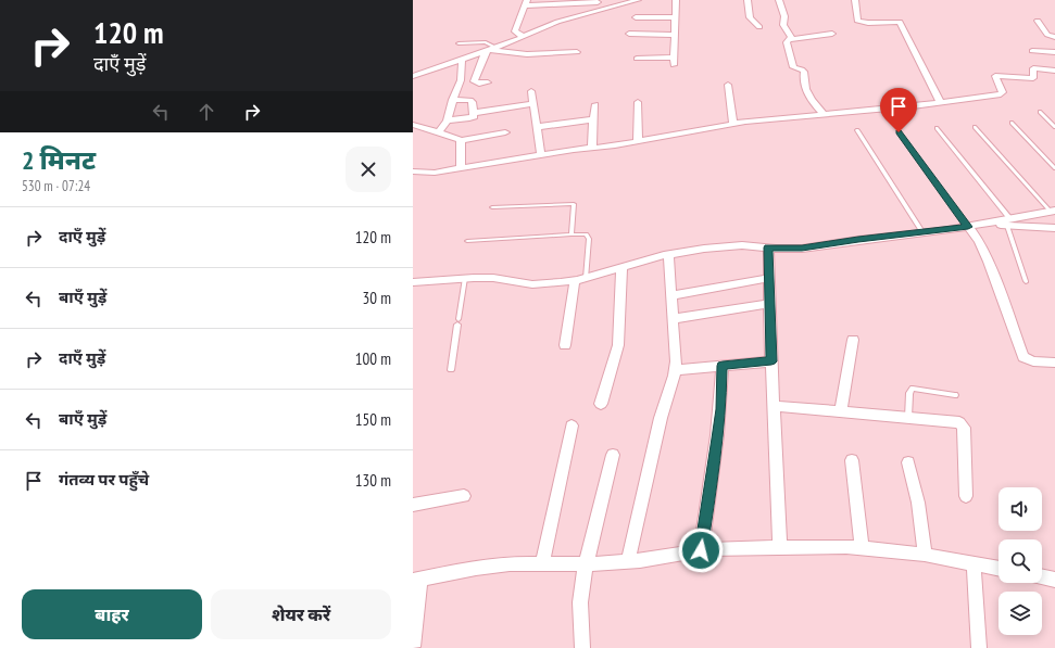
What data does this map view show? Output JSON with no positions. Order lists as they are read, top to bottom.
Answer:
{
  "page": {
    "turn": ["120 m", "दाएँ मुड़ें"],
    "heading": ["2 मिनट", "530 m · 07:24"],
    "list": [
      {
        "name": "दाएँ मुड़ें",
        "value": "120 m"
      },
      {
        "name": "बाएँ मुड़ें",
        "value": "30 m"
      },
      {
        "name": "दाएँ मुड़ें",
        "value": "100 m"
      },
      {
        "name": "बाएँ मुड़ें",
        "value": "150 m"
      },
      {
        "name": "गंतव्य पर पहुँचे",
        "value": "130 m"
      }
    ],
    "buttons": ["बाहर", "शेयर करें"]
  }
}
